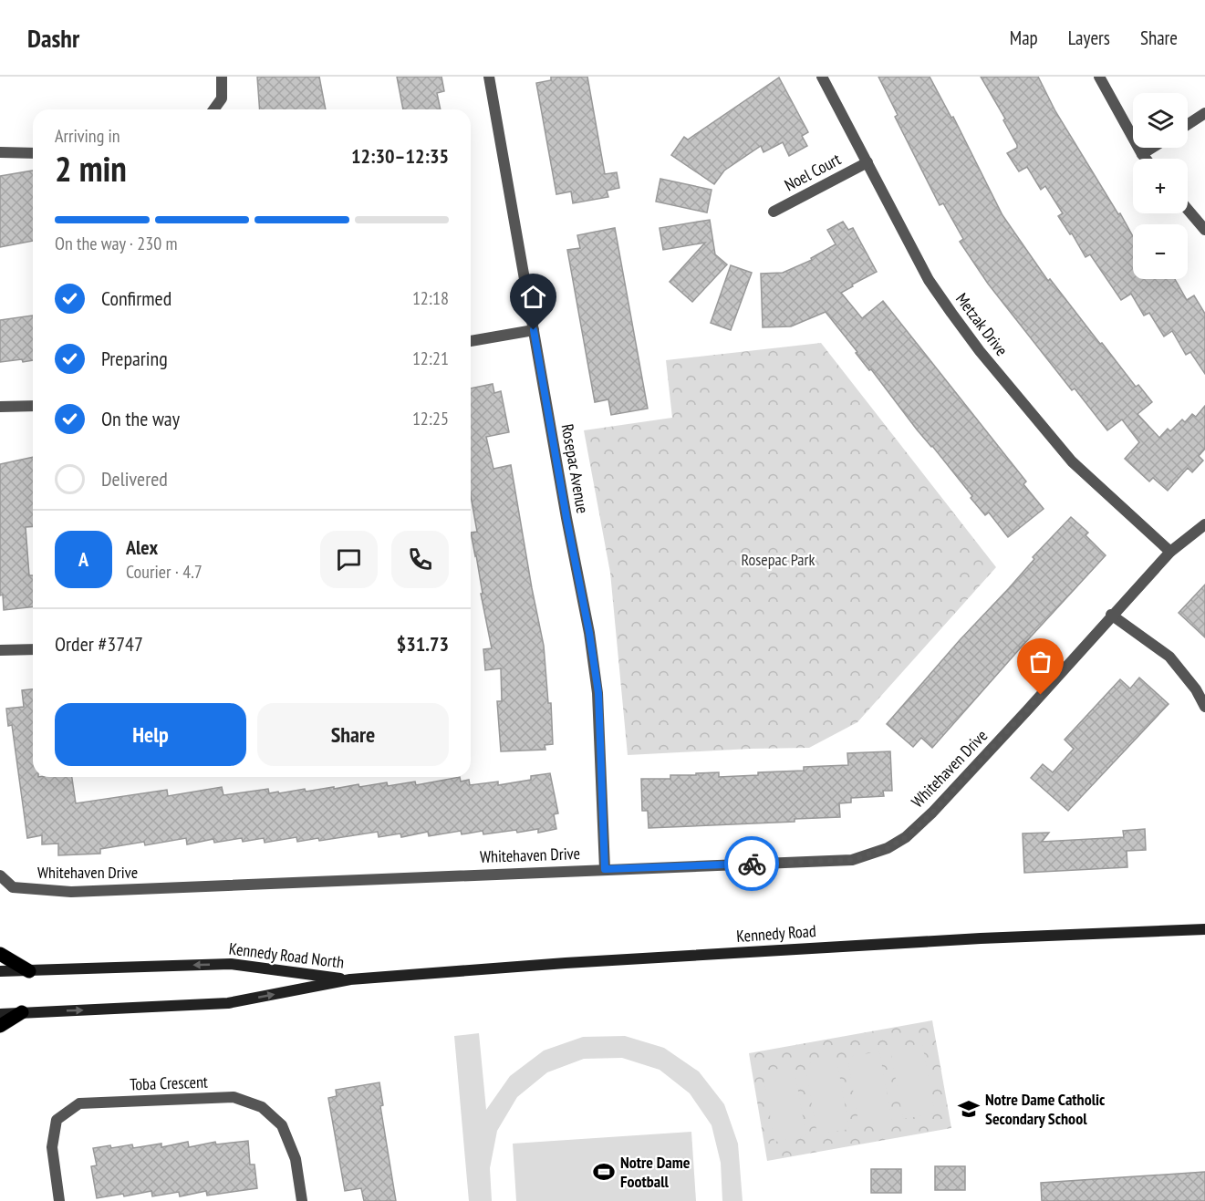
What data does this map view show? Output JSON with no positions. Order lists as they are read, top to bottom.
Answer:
{
  "streets": {
    "main road": ["Kennedy Road", "Kennedy Road North"],
    "street": [
      "Noel Court",
      "Metzak Drive",
      "Rosepac Avenue",
      "Whitehaven Drive",
      "Toba Crescent"
    ]
  },
  "crossings": [
    ["Noel Court", "Metzak Drive"],
    ["Metzak Drive", "Whitehaven Drive"],
    ["Rosepac Avenue", "Whitehaven Drive"],
    ["Kennedy Road", "Kennedy Road North"]
  ],
  "parks": ["Rosepac Park"],
  "places": {
    "school or university": ["Notre Dame Catholic Secondary School"],
    "sports": ["Notre Dame Football"]
  },
  "page": {
    "header": "Dashr",
    "nav": ["Map", "Layers", "Share"],
    "map_buttons": ["+", "−"],
    "heading": ["2 min", "Arriving in", "12:30–12:35"],
    "panel": [
      "Alex",
      "Courier · 4.7",
      "Order #3747",
      "$31.73"
    ],
    "bar": "On the way · 230 m",
    "list": [
      ["Confirmed", "12:18"],
      ["Preparing", "12:21"],
      ["On the way", "12:25"],
      "Delivered"
    ],
    "round": "A",
    "buttons": ["Help", "Share"]
  }
}
